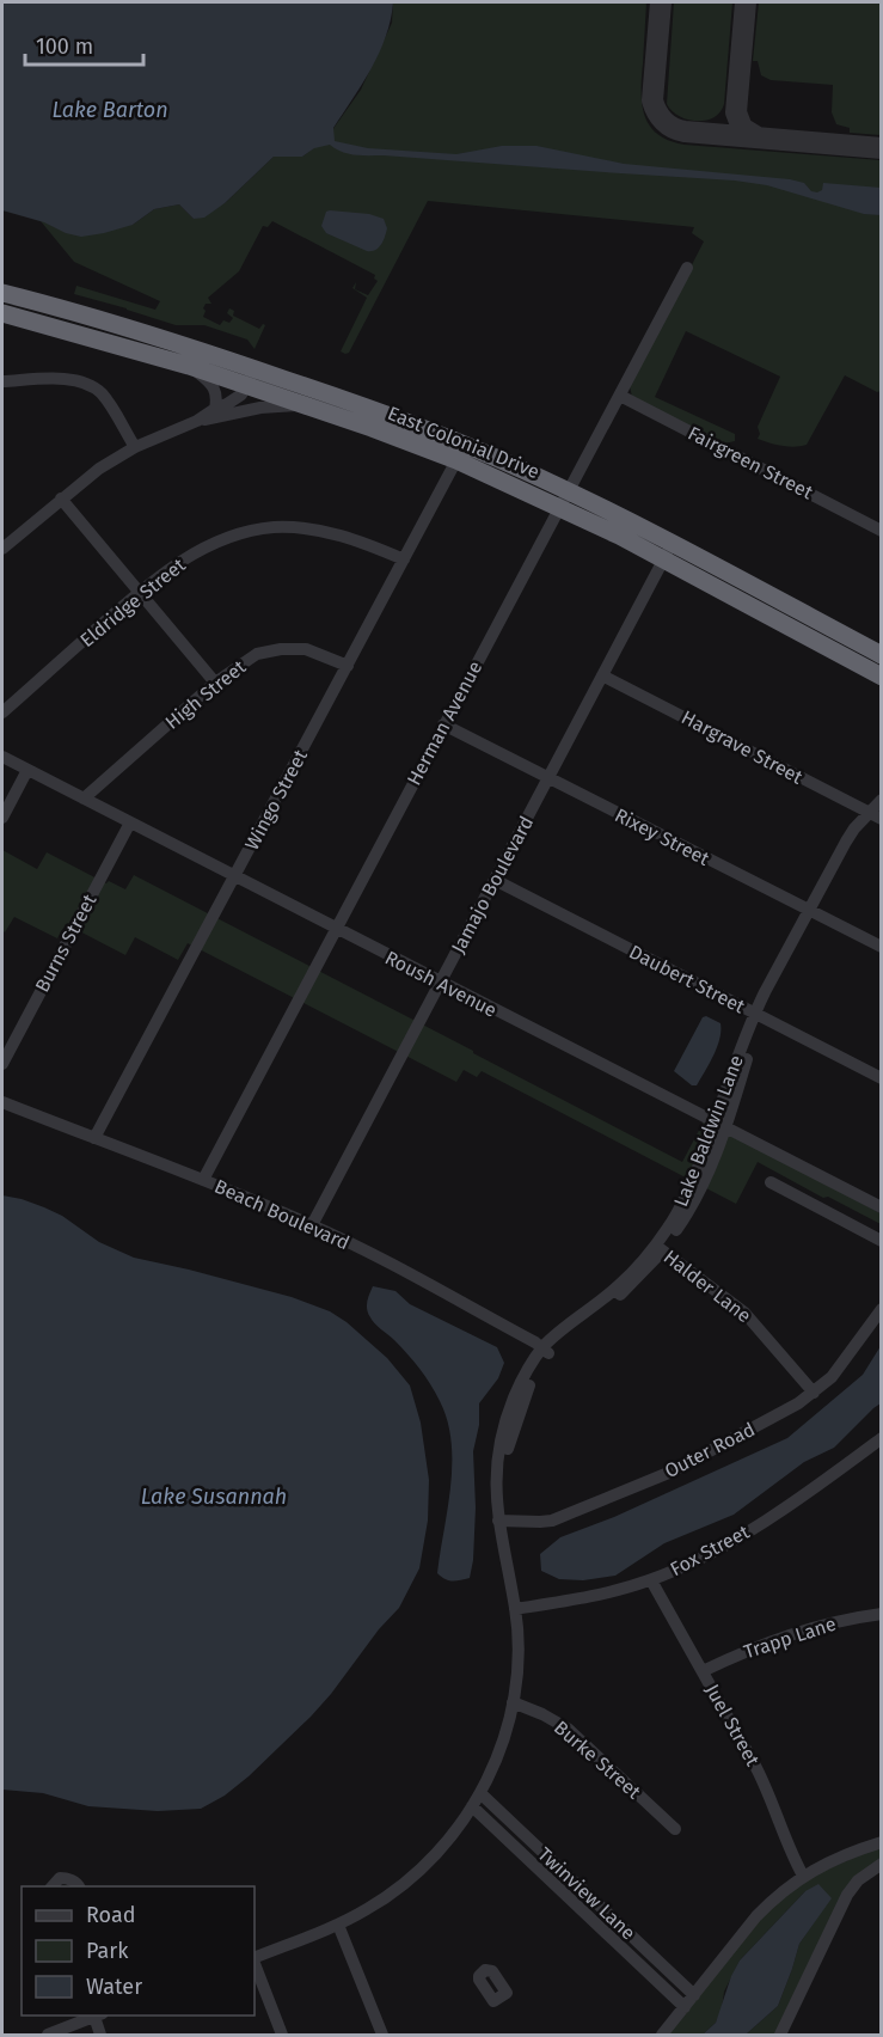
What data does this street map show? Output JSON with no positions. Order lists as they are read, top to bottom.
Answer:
{
  "streets": {
    "highway": ["East Colonial Drive"],
    "street": [
      "Fairgreen Street",
      "Eldridge Street",
      "High Street",
      "Herman Avenue",
      "Hargrave Street",
      "Wingo Street",
      "Rixey Street",
      "Jamajo Boulevard",
      "Burns Street",
      "Daubert Street",
      "Roush Avenue",
      "Lake Baldwin Lane",
      "Beach Boulevard",
      "Halder Lane",
      "Outer Road",
      "Fox Street",
      "Trapp Lane",
      "Juel Street",
      "Burke Street",
      "Twinview Lane"
    ]
  },
  "crossings": [
    ["East Colonial Drive", "Herman Avenue"],
    ["East Colonial Drive", "Wingo Street"],
    ["East Colonial Drive", "Jamajo Boulevard"],
    ["Fairgreen Street", "Herman Avenue"],
    ["Eldridge Street", "Wingo Street"],
    ["High Street", "Wingo Street"],
    ["High Street", "Roush Avenue"],
    ["Herman Avenue", "Rixey Street"],
    ["Herman Avenue", "Roush Avenue"],
    ["Herman Avenue", "Beach Boulevard"],
    ["Hargrave Street", "Jamajo Boulevard"],
    ["Hargrave Street", "Lake Baldwin Lane"],
    ["Wingo Street", "Roush Avenue"],
    ["Wingo Street", "Beach Boulevard"],
    ["Rixey Street", "Jamajo Boulevard"],
    ["Rixey Street", "Lake Baldwin Lane"],
    ["Jamajo Boulevard", "Daubert Street"],
    ["Jamajo Boulevard", "Roush Avenue"],
    ["Jamajo Boulevard", "Beach Boulevard"],
    ["Burns Street", "Roush Avenue"],
    ["Daubert Street", "Lake Baldwin Lane"],
    ["Roush Avenue", "Lake Baldwin Lane"],
    ["Lake Baldwin Lane", "Beach Boulevard"],
    ["Lake Baldwin Lane", "Halder Lane"],
    ["Lake Baldwin Lane", "Outer Road"],
    ["Lake Baldwin Lane", "Fox Street"],
    ["Lake Baldwin Lane", "Burke Street"],
    ["Lake Baldwin Lane", "Twinview Lane"],
    ["Halder Lane", "Outer Road"],
    ["Fox Street", "Juel Street"],
    ["Trapp Lane", "Juel Street"]
  ],
  "water": ["Lake Barton", "Lake Susannah"],
  "legend": ["Road", "Park", "Water"],
  "scale_bar": "100 m"
}
